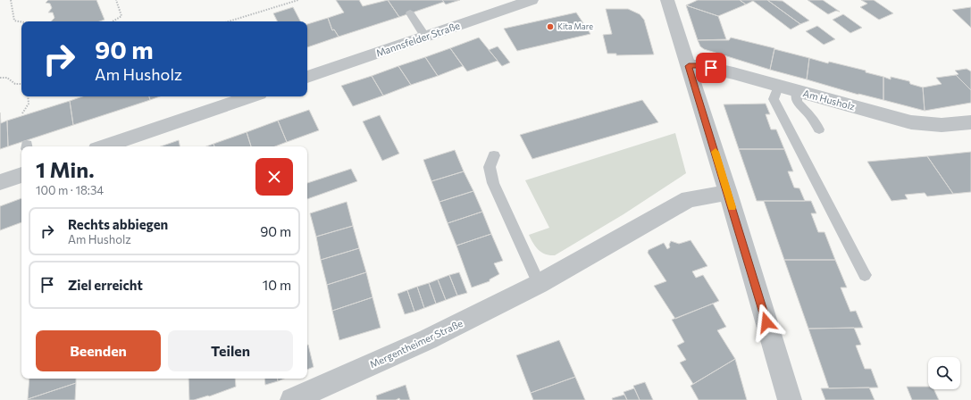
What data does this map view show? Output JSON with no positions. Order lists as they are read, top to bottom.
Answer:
{
  "streets": {
    "street": ["Mannsfelder Straße", "Am Husholz", "Mergentheimer Straße"]
  },
  "places": ["Kita Mare"],
  "page": {
    "turn": ["90 m", "Am Husholz"],
    "heading": ["1 Min.", "100 m · 18:34"],
    "list": [
      {
        "name": "Rechts abbiegen",
        "note": "Am Husholz",
        "value": "90 m"
      },
      {
        "name": "Ziel erreicht",
        "value": "10 m"
      }
    ],
    "buttons": ["Beenden", "Teilen"]
  }
}
